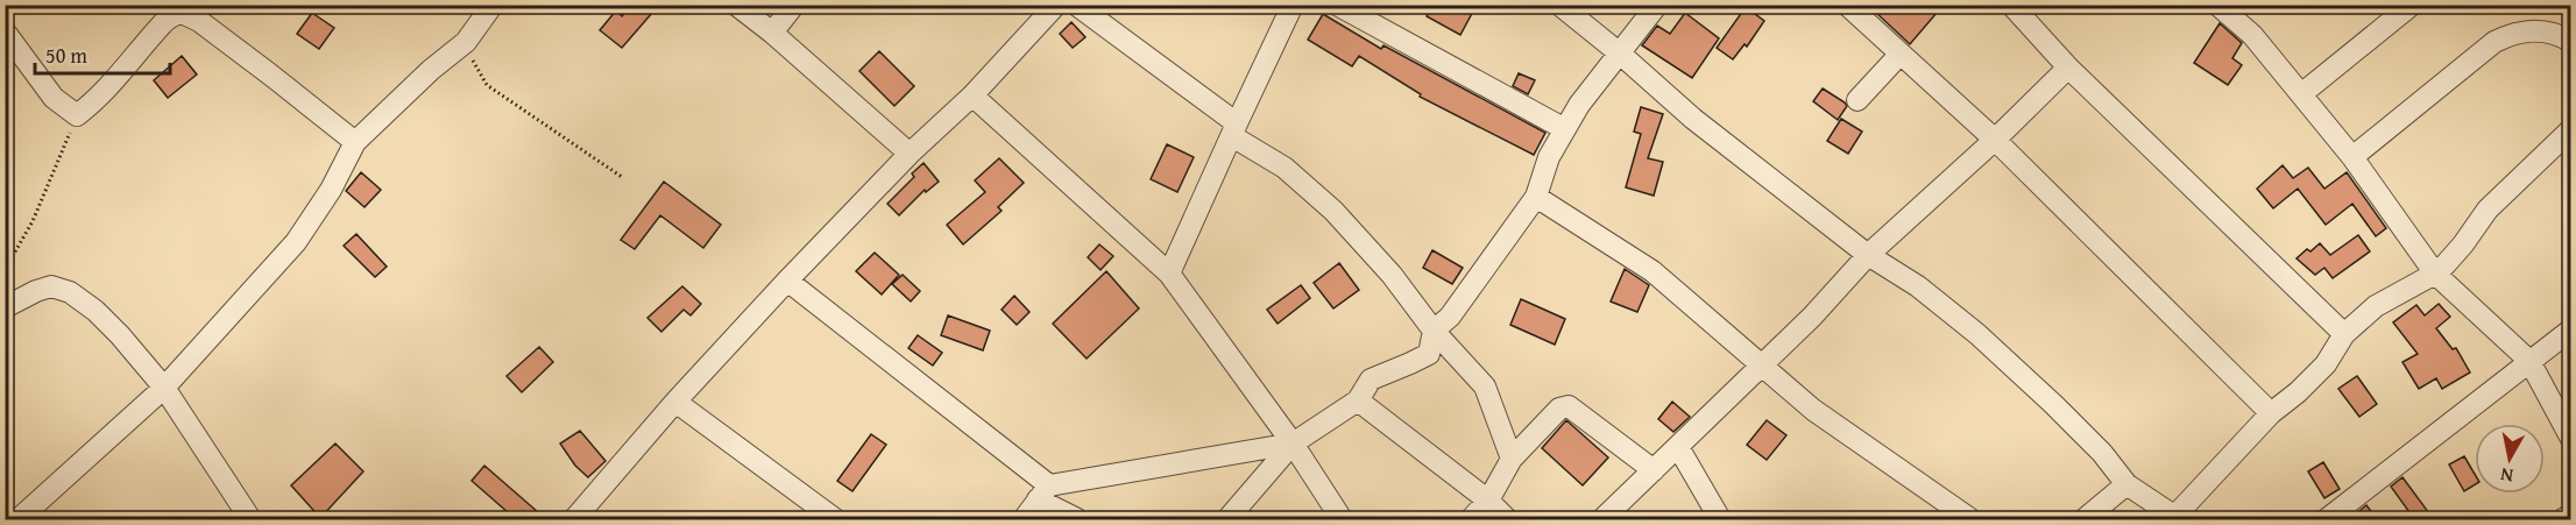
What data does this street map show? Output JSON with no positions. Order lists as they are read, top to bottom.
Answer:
{
  "scale_bar": "50 m",
  "north": "bottom"
}
